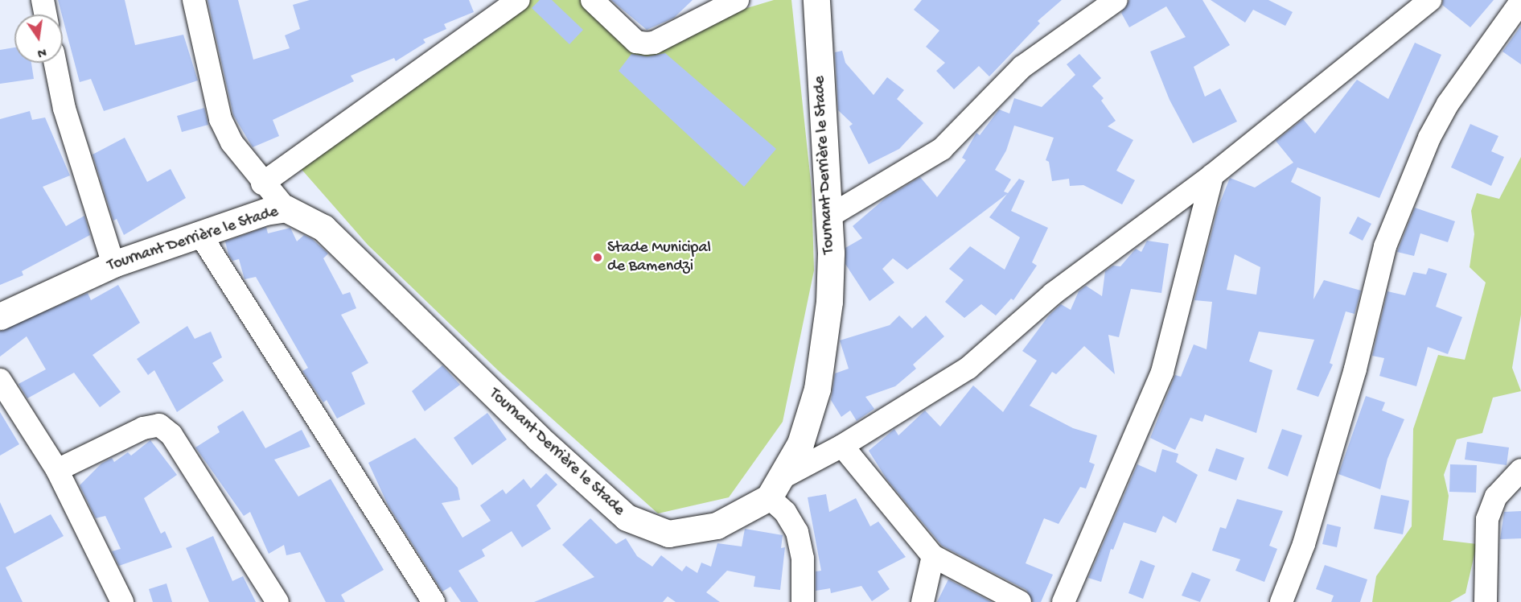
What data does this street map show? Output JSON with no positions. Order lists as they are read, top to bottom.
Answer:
{
  "streets": {
    "street": ["Tournant Derrière le Stade"]
  },
  "places": ["Stade Municipal de Bamendzi"],
  "north": "bottom"
}
